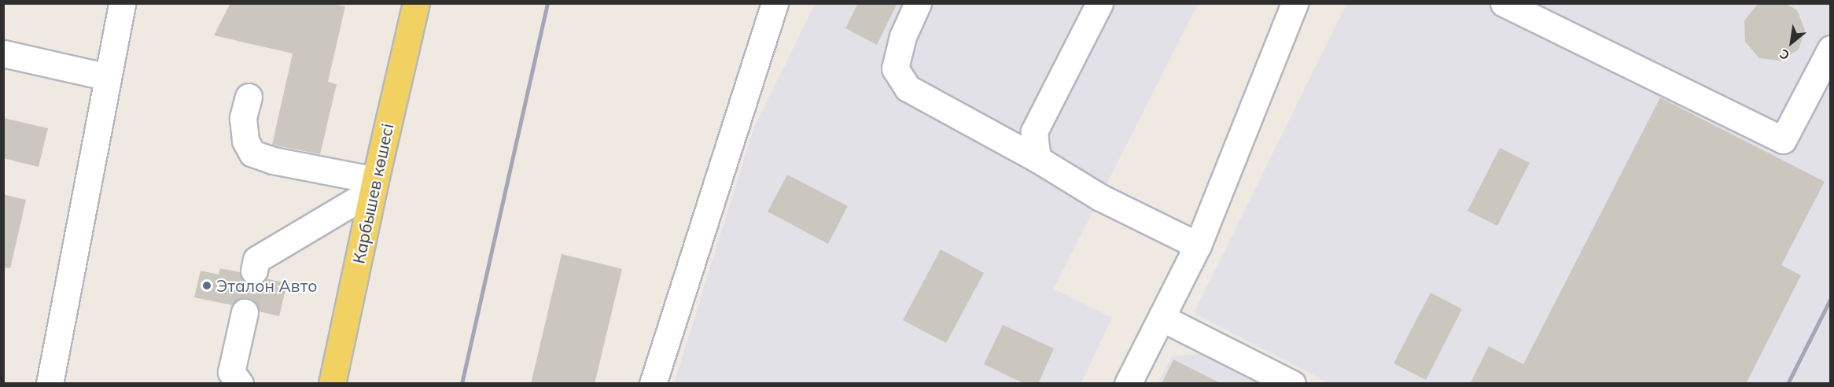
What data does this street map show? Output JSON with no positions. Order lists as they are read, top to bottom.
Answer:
{
  "streets": {
    "main road": ["Карбышев көшесі"]
  },
  "places": ["Эталон Авто"],
  "north": "bottom left"
}
